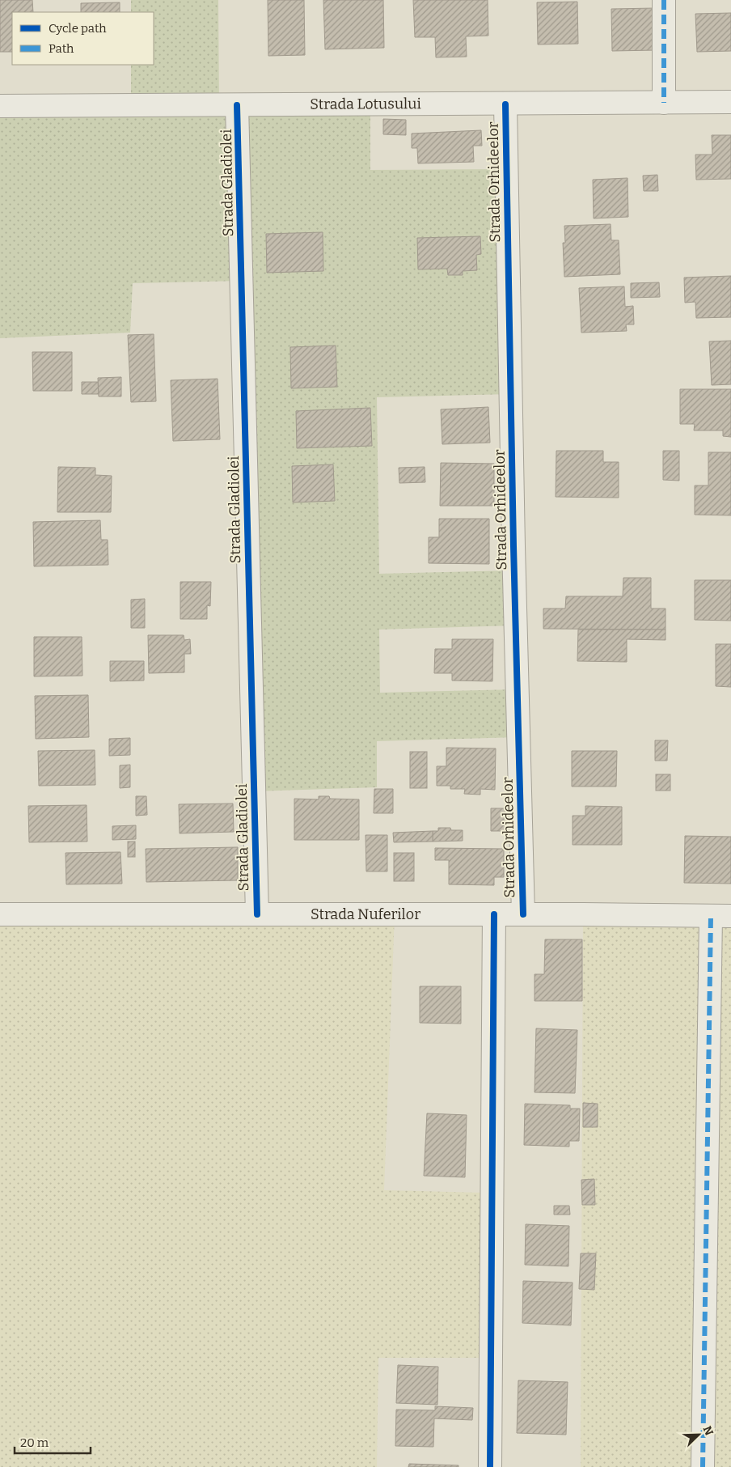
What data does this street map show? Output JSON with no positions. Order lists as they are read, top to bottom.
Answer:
{
  "streets": {
    "street": [
      "Strada Lotusului",
      "Strada Orhideelor",
      "Strada Gladiolei",
      "Strada Nuferilor"
    ]
  },
  "crossings": [
    ["Strada Lotusului", "Strada Orhideelor"],
    ["Strada Lotusului", "Strada Gladiolei"],
    ["Strada Orhideelor", "Strada Nuferilor"],
    ["Strada Gladiolei", "Strada Nuferilor"]
  ],
  "legend": ["Cycle path", "Path"],
  "scale_bar": "20 m",
  "north": "top right"
}
